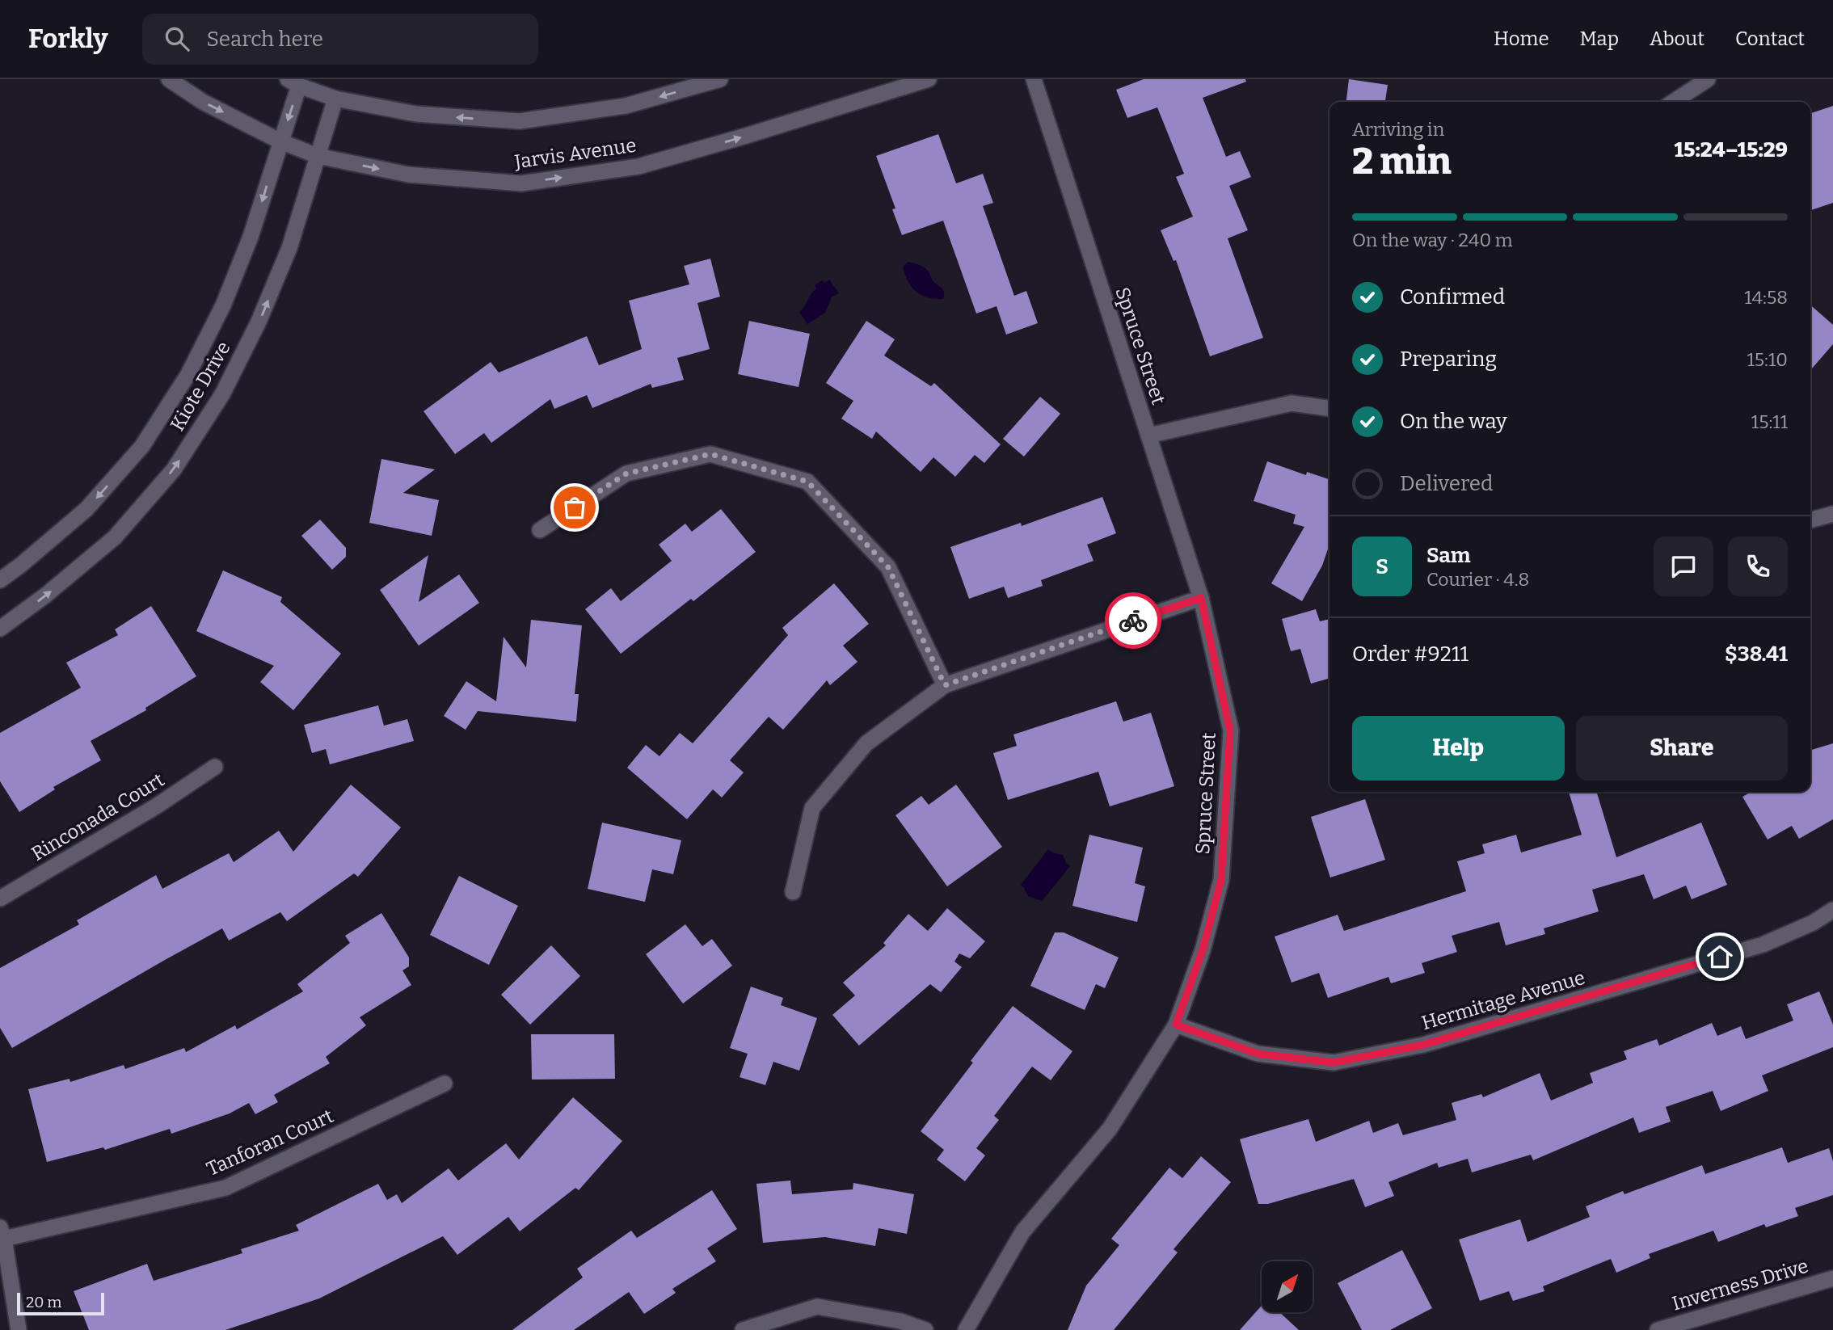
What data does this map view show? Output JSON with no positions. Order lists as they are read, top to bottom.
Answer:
{
  "streets": {
    "street": [
      "Jarvis Avenue",
      "Spruce Street",
      "Kiote Drive",
      "Rinconada Court",
      "Hermitage Avenue",
      "Tanforan Court",
      "Inverness Drive"
    ]
  },
  "crossings": [
    ["Jarvis Avenue", "Kiote Drive"],
    ["Spruce Street", "Hermitage Avenue"]
  ],
  "scale_bar": "20 m",
  "north": "top right",
  "page": {
    "header": "Forkly",
    "search": "Search here",
    "nav": [
      "Home",
      "Map",
      "About",
      "Contact"
    ],
    "heading": ["2 min", "Arriving in", "15:24–15:29"],
    "panel": [
      "Sam",
      "Courier · 4.8",
      "Order #9211",
      "$38.41"
    ],
    "bar": "On the way · 240 m",
    "list": [
      ["Confirmed", "14:58"],
      ["Preparing", "15:10"],
      ["On the way", "15:11"],
      "Delivered"
    ],
    "round": "S",
    "buttons": ["Help", "Share"],
    "scale": "20 m"
  }
}
